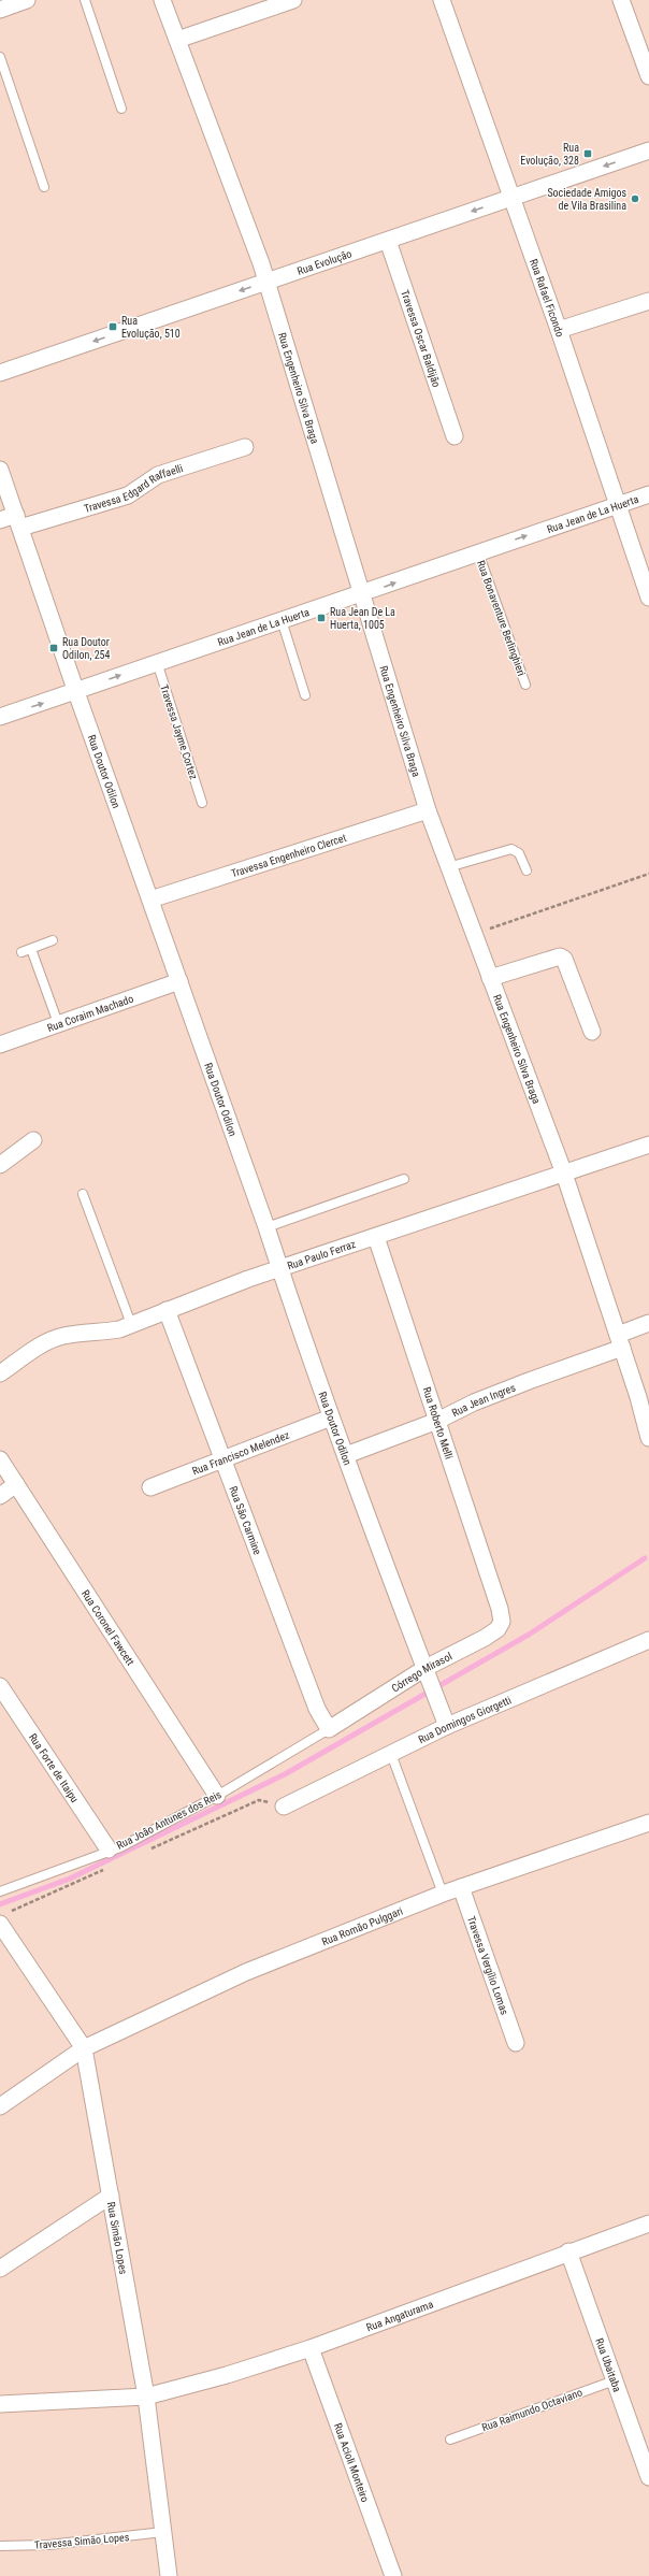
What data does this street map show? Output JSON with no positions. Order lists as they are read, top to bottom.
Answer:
{
  "streets": {
    "street": [
      "Rua Evolução",
      "Rua Rafael Ficondo",
      "Travessa Oscar Baldijão",
      "Rua Engenheiro Silva Braga",
      "Travessa Edgard Raffaelli",
      "Rua Jean de La Huerta",
      "Rua Doutor Odilon",
      "Travessa Engenheiro Clercet",
      "Rua Coraim Machado",
      "Rua Paulo Ferraz",
      "Rua Jean Ingres",
      "Rua Roberto Melli",
      "Rua Francisco Melendez",
      "Rua São Carmine",
      "Rua Coronel Fawcett",
      "Córrego Mirasol",
      "Rua Domingos Giorgetti",
      "Rua Forte de Itaipu",
      "Rua Romão Pulggari",
      "Travessa Vergílio Lomas",
      "Rua Simão Lopes",
      "Rua Angaturama",
      "Rua Ubaitaba",
      "Rua Acioli Monteiro"
    ],
    "lane": [
      "Rua Bonaventure Berlinghieri",
      "Travessa Jayme Cortez",
      "Rua João Antunes dos Reis",
      "Rua Raimundo Octaviano",
      "Travessa Simão Lopes"
    ]
  },
  "crossings": [
    ["Rua Evolução", "Rua Rafael Ficondo"],
    ["Rua Evolução", "Travessa Oscar Baldijão"],
    ["Rua Evolução", "Rua Engenheiro Silva Braga"],
    ["Rua Rafael Ficondo", "Rua Jean de La Huerta"],
    ["Rua Engenheiro Silva Braga", "Rua Jean de La Huerta"],
    ["Rua Engenheiro Silva Braga", "Travessa Engenheiro Clercet"],
    ["Rua Engenheiro Silva Braga", "Rua Paulo Ferraz"],
    ["Rua Engenheiro Silva Braga", "Rua Jean Ingres"],
    ["Travessa Edgard Raffaelli", "Rua Doutor Odilon"],
    ["Rua Jean de La Huerta", "Rua Bonaventure Berlinghieri"],
    ["Rua Jean de La Huerta", "Travessa Jayme Cortez"],
    ["Rua Jean de La Huerta", "Rua Doutor Odilon"],
    ["Rua Doutor Odilon", "Travessa Engenheiro Clercet"],
    ["Rua Doutor Odilon", "Rua Coraim Machado"],
    ["Rua Doutor Odilon", "Rua Paulo Ferraz"],
    ["Rua Doutor Odilon", "Rua Jean Ingres"],
    ["Rua Doutor Odilon", "Rua Francisco Melendez"],
    ["Rua Doutor Odilon", "Córrego Mirasol"],
    ["Rua Doutor Odilon", "Rua Domingos Giorgetti"],
    ["Rua Paulo Ferraz", "Rua Roberto Melli"],
    ["Rua Paulo Ferraz", "Rua São Carmine"],
    ["Rua Jean Ingres", "Rua Roberto Melli"],
    ["Rua Roberto Melli", "Córrego Mirasol"],
    ["Rua Francisco Melendez", "Rua São Carmine"],
    ["Rua São Carmine", "Córrego Mirasol"],
    ["Rua São Carmine", "Rua João Antunes dos Reis"],
    ["Rua Coronel Fawcett", "Rua João Antunes dos Reis"],
    ["Córrego Mirasol", "Rua João Antunes dos Reis"],
    ["Rua Forte de Itaipu", "Rua João Antunes dos Reis"],
    ["Rua Romão Pulggari", "Travessa Vergílio Lomas"],
    ["Rua Romão Pulggari", "Rua Simão Lopes"],
    ["Rua Simão Lopes", "Rua Angaturama"],
    ["Rua Simão Lopes", "Travessa Simão Lopes"],
    ["Rua Angaturama", "Rua Ubaitaba"],
    ["Rua Angaturama", "Rua Acioli Monteiro"],
    ["Rua Ubaitaba", "Rua Raimundo Octaviano"]
  ],
  "one_way": ["Rua Evolução", "Rua Jean de La Huerta"],
  "places": {
    "transit": [
      "Rua Evolução, 328",
      "Rua Evolução, 510",
      "Rua Jean De La Huerta, 1005",
      "Rua Doutor Odilon, 254"
    ],
    "other": ["Sociedade Amigos de Vila Brasilina"]
  }
}
